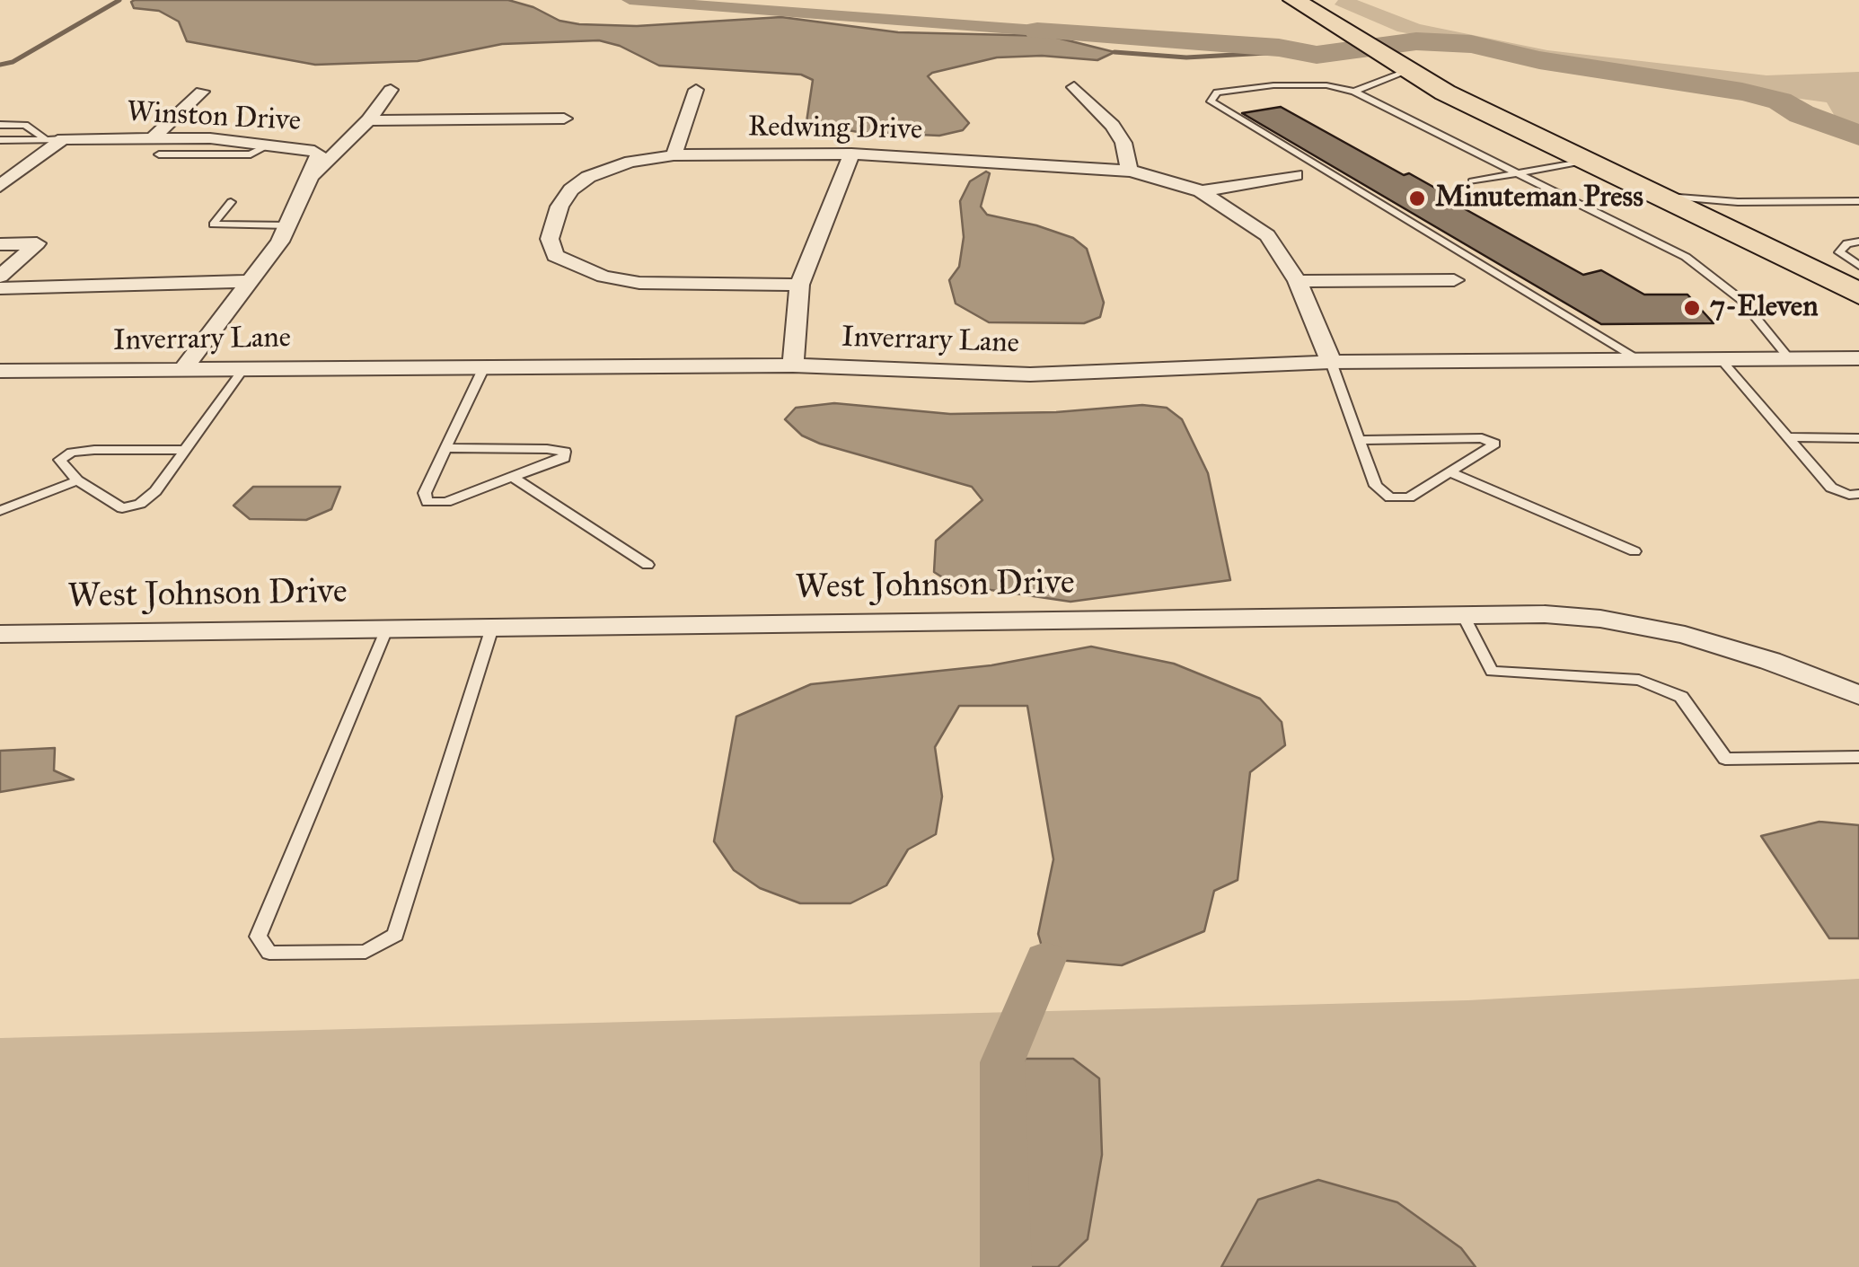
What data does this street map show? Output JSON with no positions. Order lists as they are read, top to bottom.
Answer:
{
  "streets": {
    "street": [
      "Winston Drive",
      "Redwing Drive",
      "Inverrary Lane",
      "West Johnson Drive"
    ]
  },
  "crossings": [
    ["Winston Drive", "Inverrary Lane"],
    ["Redwing Drive", "Inverrary Lane"]
  ],
  "places": ["Minuteman Press", "7-Eleven"]
}
